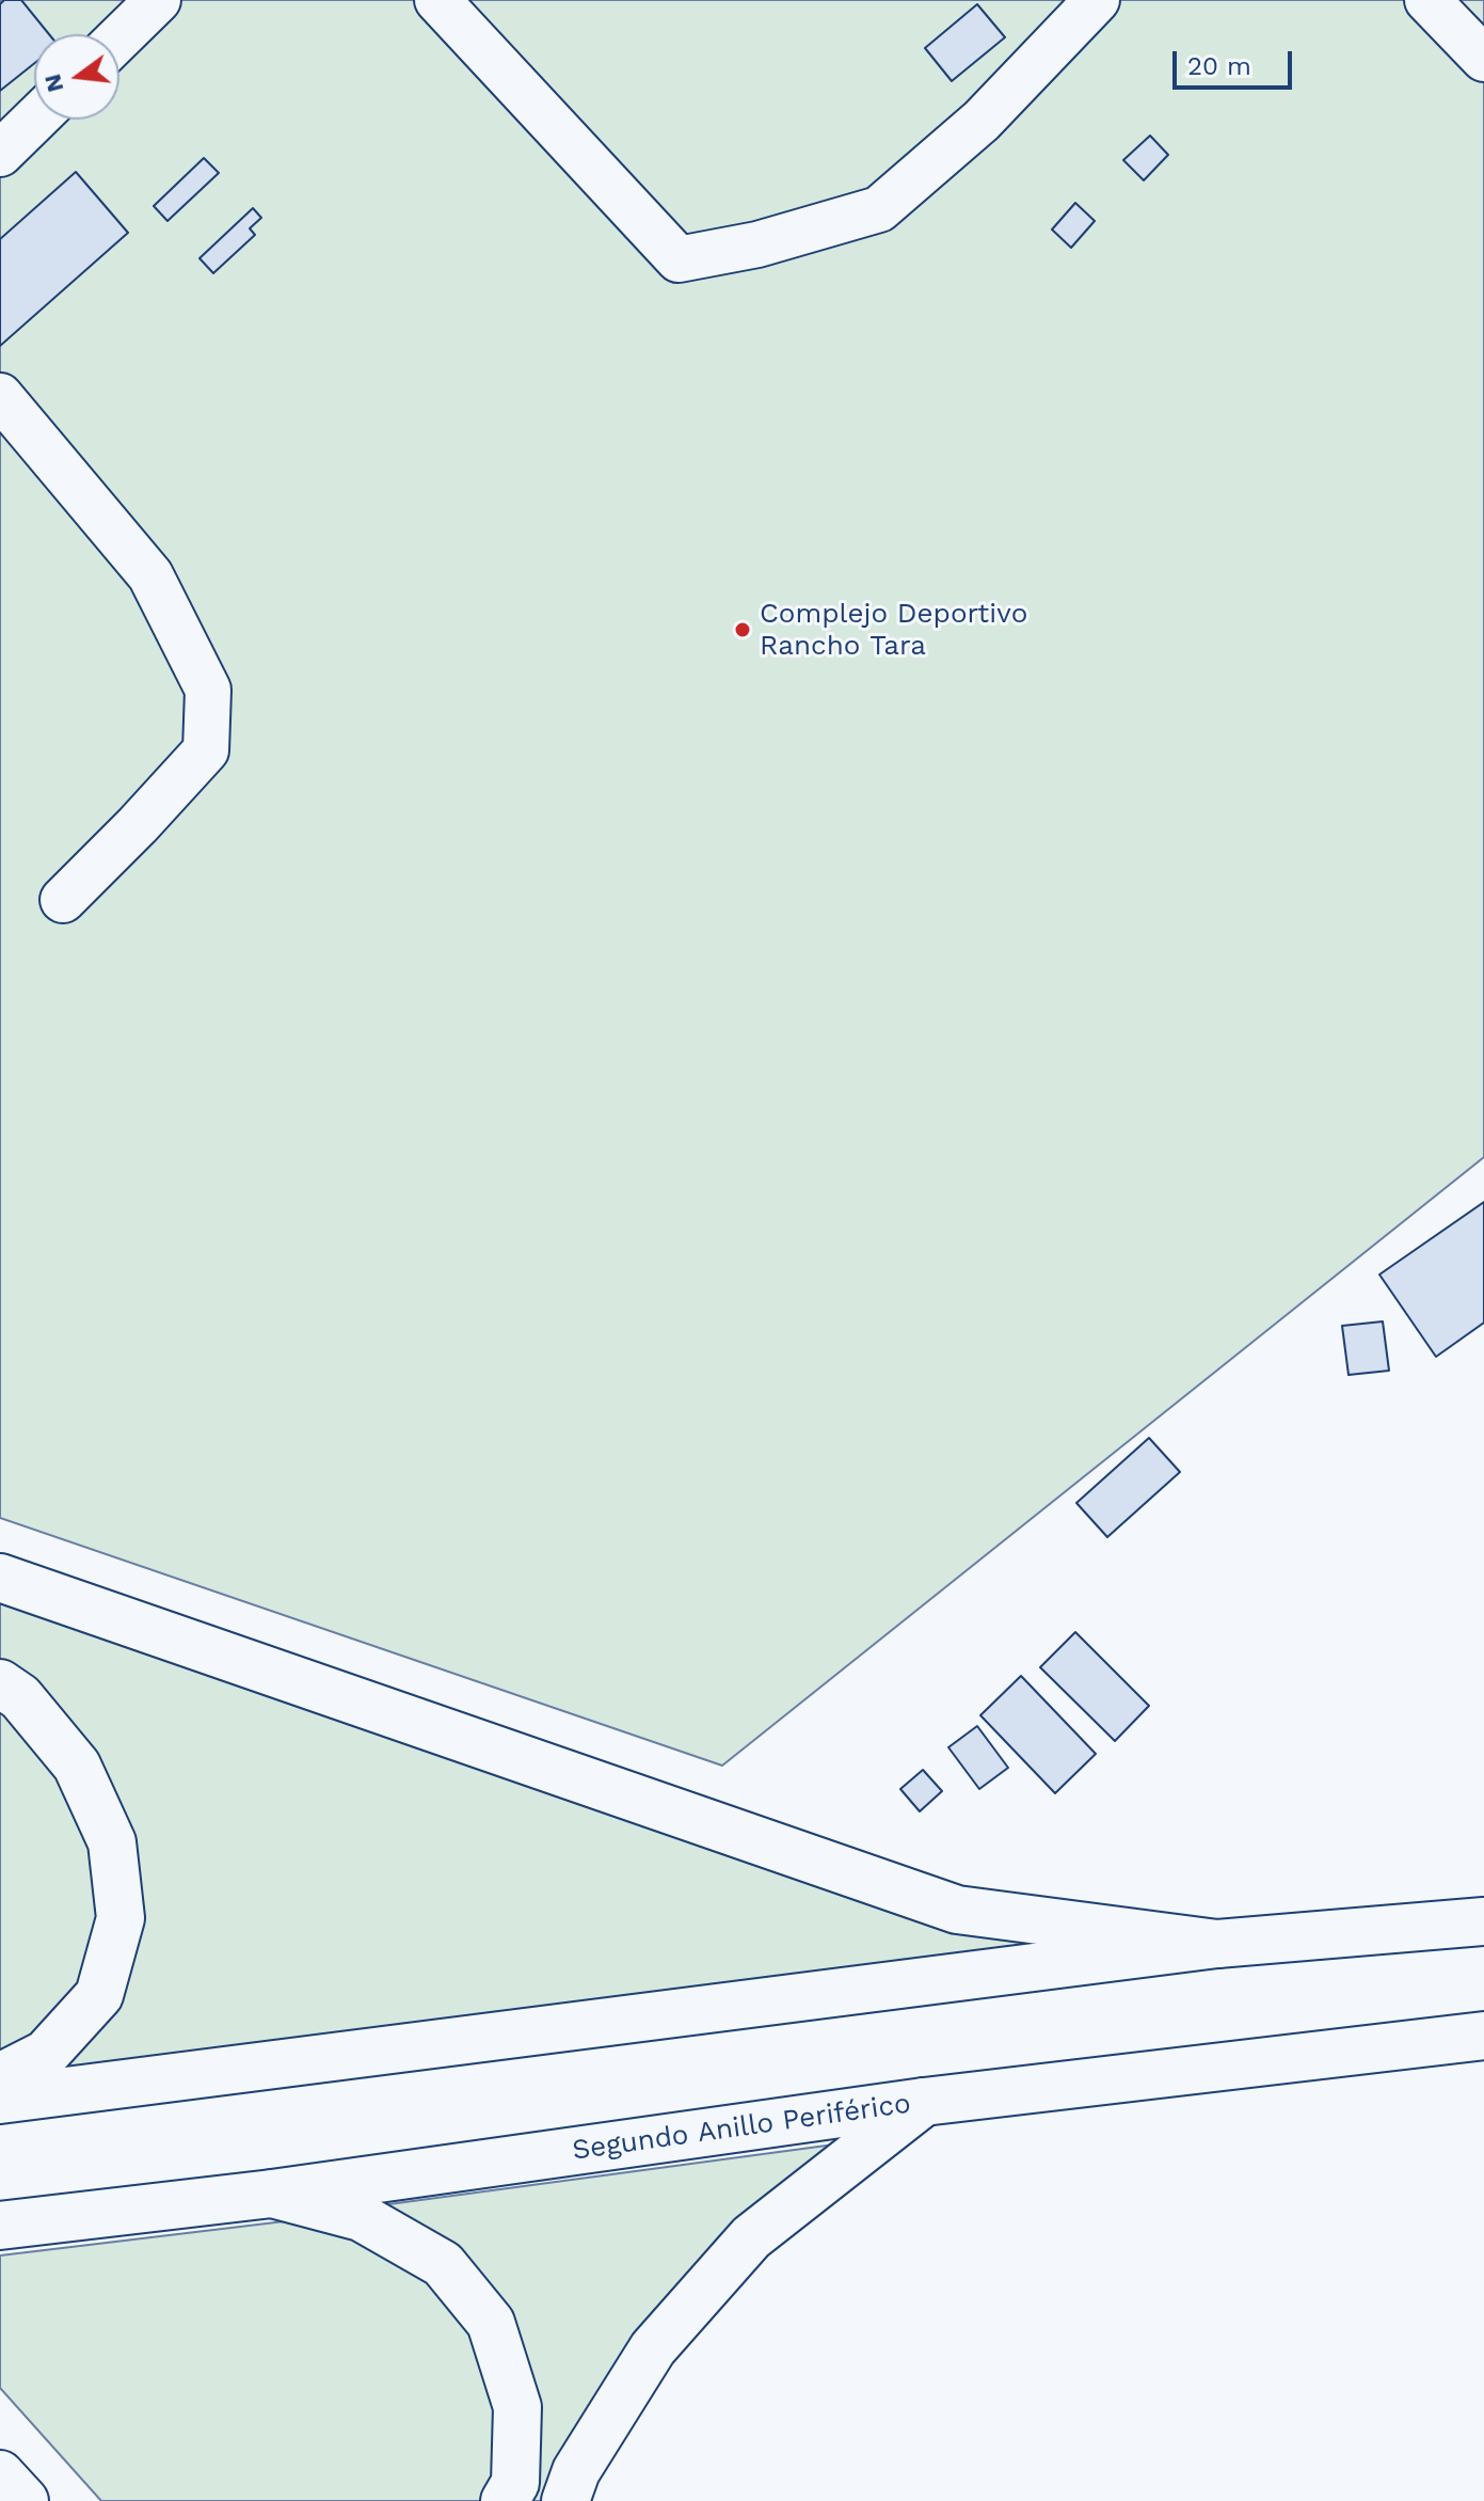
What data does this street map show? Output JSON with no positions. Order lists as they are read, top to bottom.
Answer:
{
  "streets": {
    "main road": ["Segundo Anillo Periférico"]
  },
  "places": ["Complejo Deportivo Rancho Tara"],
  "scale_bar": "20 m",
  "north": "left"
}
